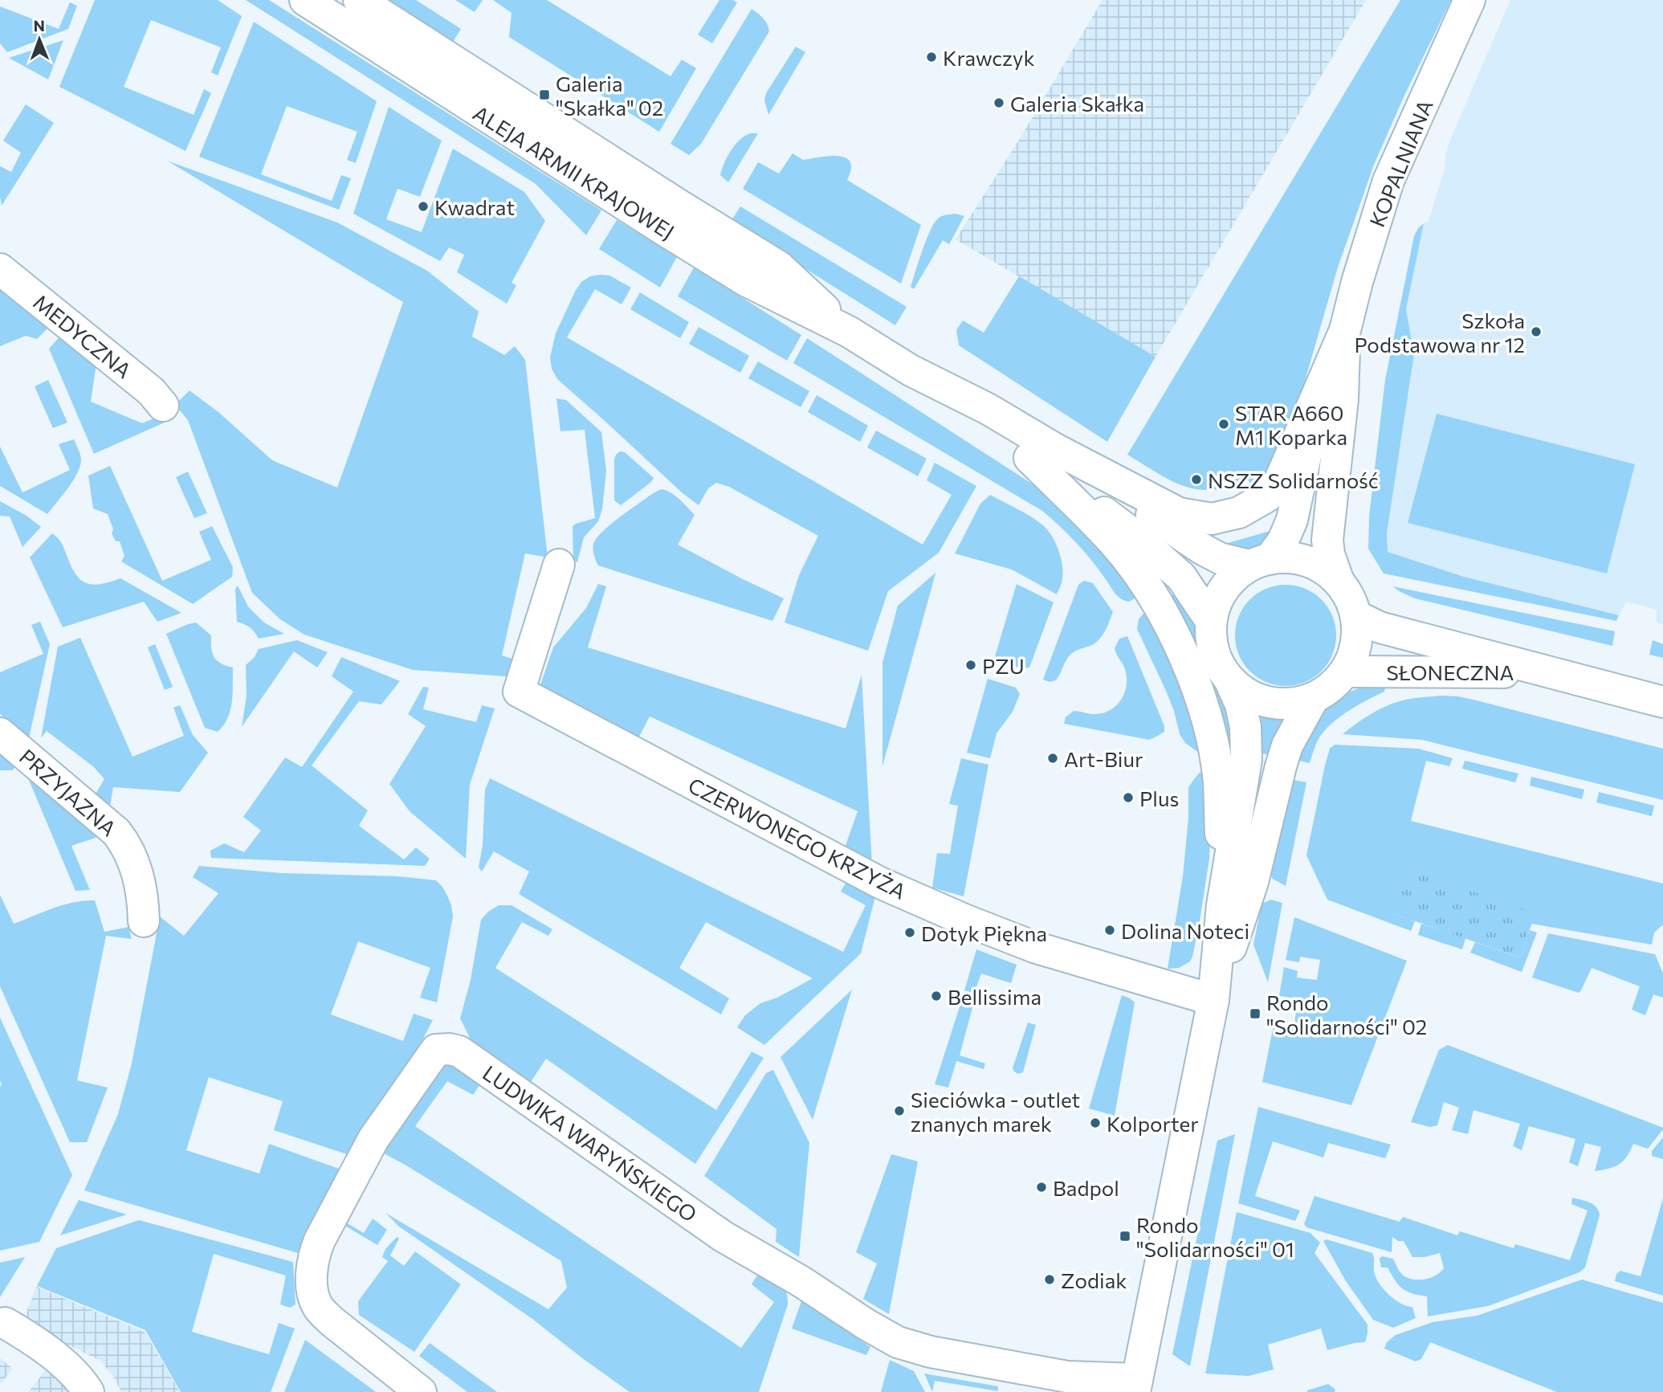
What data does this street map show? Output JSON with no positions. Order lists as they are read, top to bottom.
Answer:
{
  "streets": {
    "street": [
      "KOPALNIANA",
      "ALEJA ARMII KRAJOWEJ",
      "MEDYCZNA",
      "SŁONECZNA",
      "PRZYJAZNA",
      "CZERWONEGO KRZYŻA",
      "LUDWIKA WARYŃSKIEGO"
    ]
  },
  "crossings": [
    ["KOPALNIANA", "ALEJA ARMII KRAJOWEJ"],
    ["KOPALNIANA", "SŁONECZNA"],
    ["ALEJA ARMII KRAJOWEJ", "SŁONECZNA"],
    ["ALEJA ARMII KRAJOWEJ", "CZERWONEGO KRZYŻA"],
    ["ALEJA ARMII KRAJOWEJ", "LUDWIKA WARYŃSKIEGO"]
  ],
  "places": {
    "other": [
      "Krawczyk",
      "Galeria Skałka",
      "Kwadrat",
      "Szkoła Podstawowa nr 12",
      "STAR A660 M1 Koparka",
      "NSZZ Solidarność",
      "PZU",
      "Art-Biur",
      "Plus",
      "Dolina Noteci",
      "Dotyk Piękna",
      "Bellissima",
      "Sieciówka - outlet znanych marek",
      "Kolporter",
      "Badpol",
      "Zodiak"
    ],
    "transit": ["Galeria \"Skałka\" 02", "Rondo \"Solidarności\" 02", "Rondo \"Solidarności\" 01"]
  },
  "north": "top"
}
